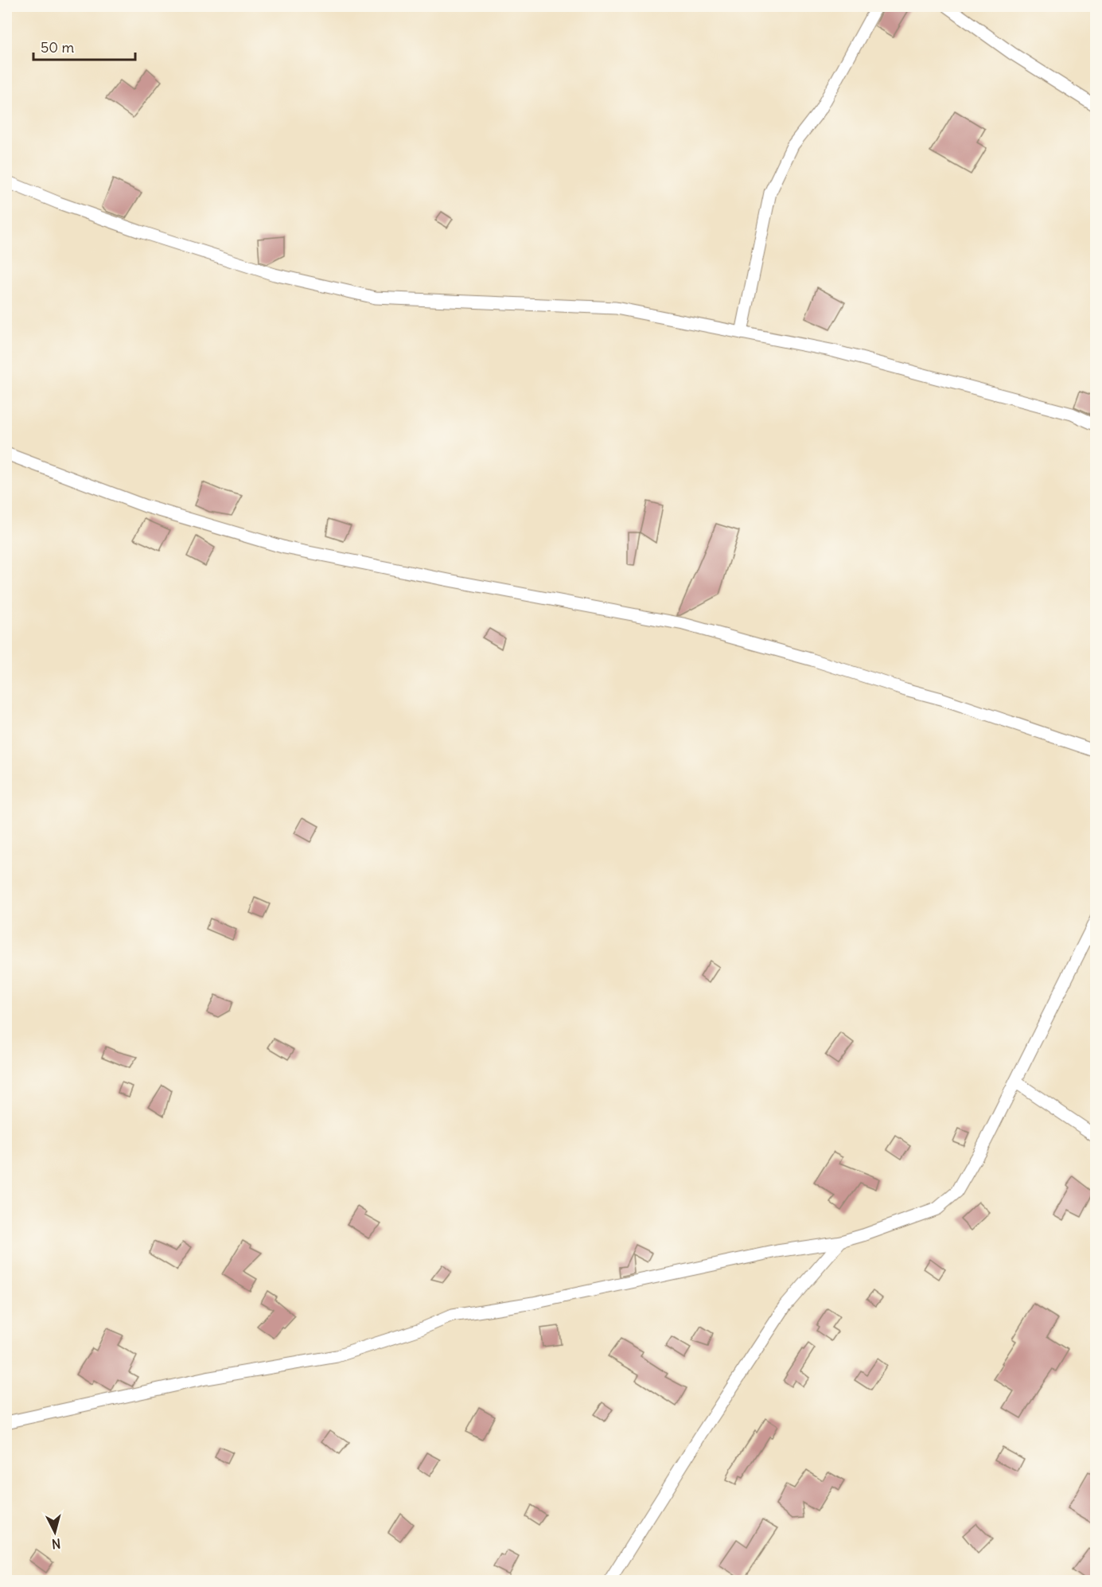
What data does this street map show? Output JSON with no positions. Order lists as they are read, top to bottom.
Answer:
{
  "scale_bar": "50 m",
  "north": "bottom"
}
